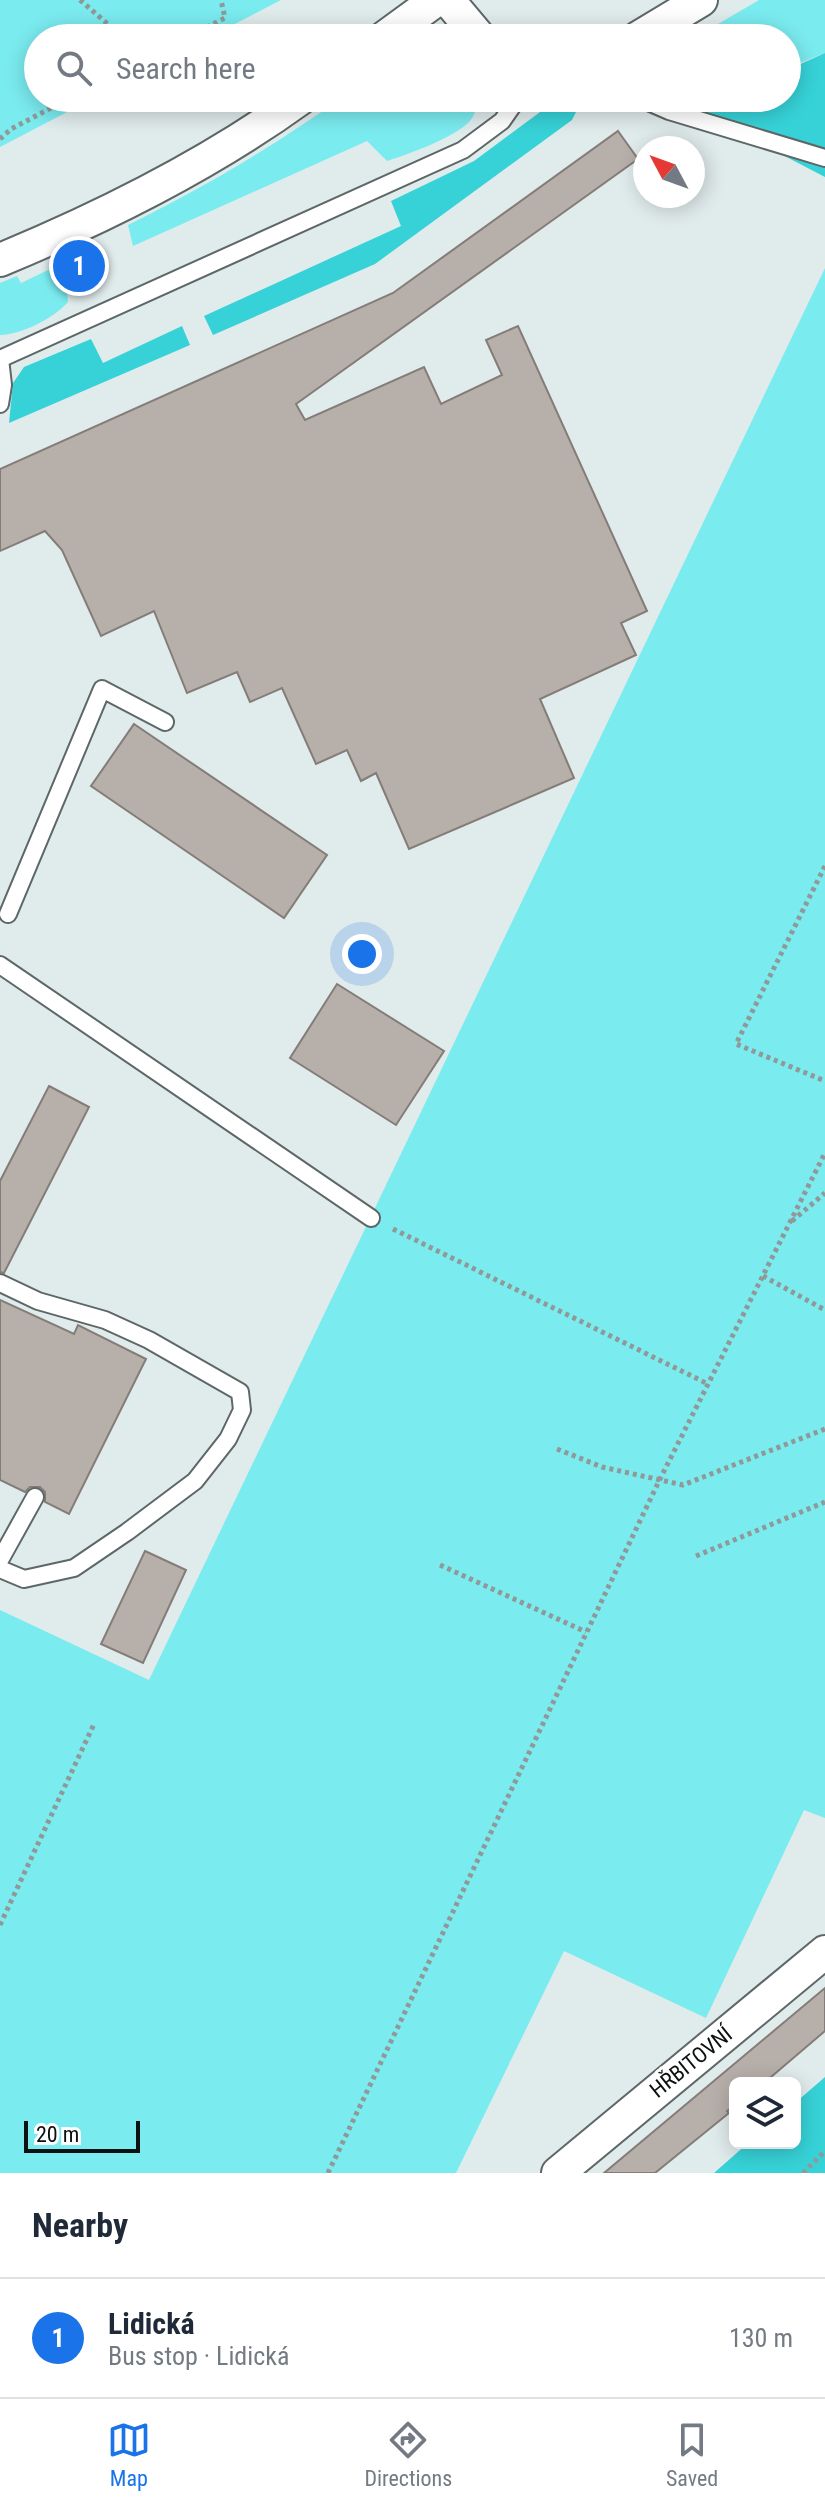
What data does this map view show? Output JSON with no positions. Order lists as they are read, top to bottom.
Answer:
{
  "streets": {
    "street": ["HŘBITOVNÍ"]
  },
  "scale_bar": "20 m",
  "north": "top left",
  "page": {
    "search": "Search here",
    "pins": "1",
    "scale": "20 m",
    "heading": "Nearby",
    "list": [
      {
        "mark": "1",
        "name": "Lidická",
        "note": "Bus stop · Lidická",
        "value": "130 m"
      }
    ],
    "nav": ["Map", "Directions", "Saved"]
  }
}
